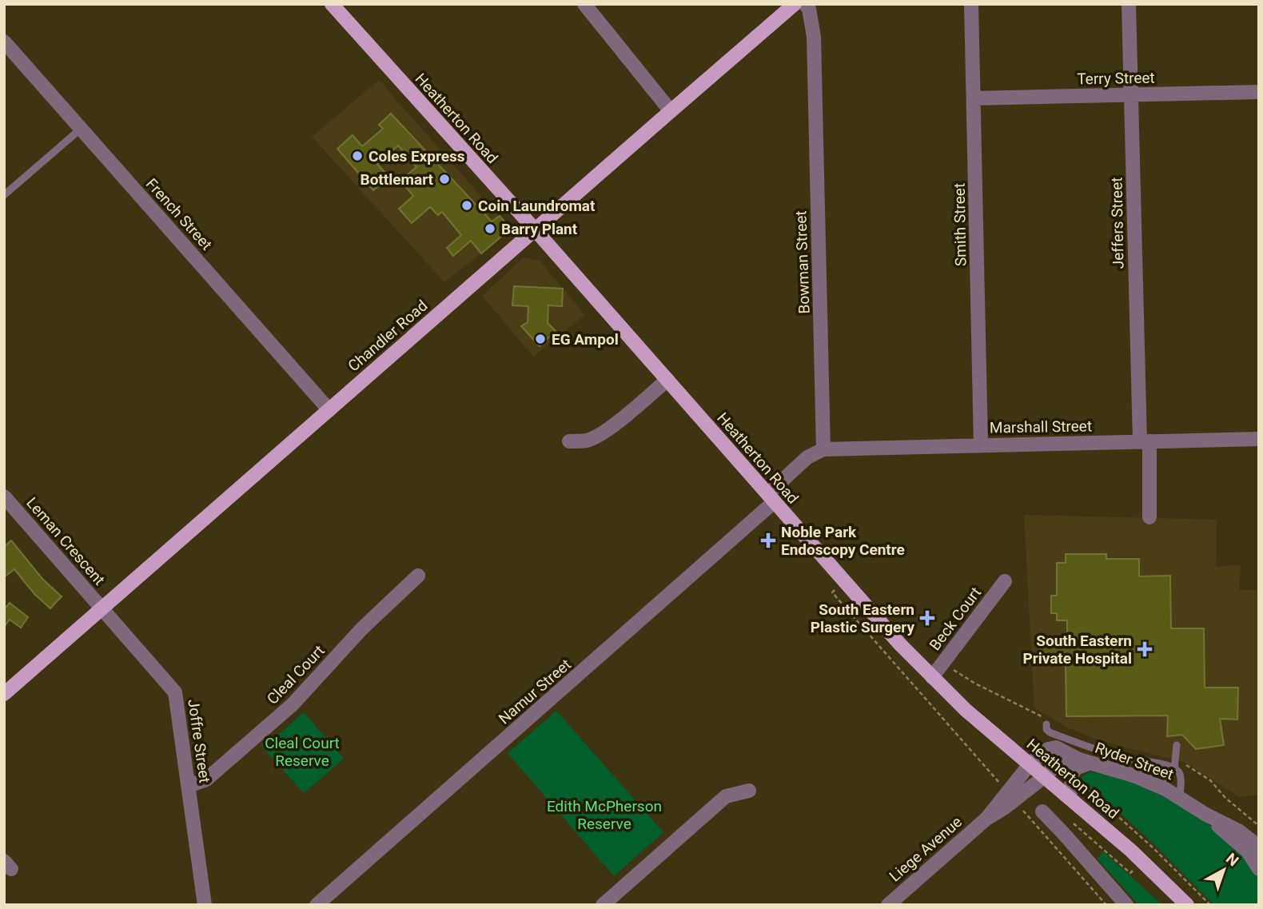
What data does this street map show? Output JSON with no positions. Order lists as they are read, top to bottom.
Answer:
{
  "streets": {
    "main road": ["Heatherton Road", "Chandler Road"],
    "street": [
      "Terry Street",
      "French Street",
      "Jeffers Street",
      "Smith Street",
      "Bowman Street",
      "Marshall Street",
      "Leman Crescent",
      "Beck Court",
      "Cleal Court",
      "Namur Street",
      "Joffre Street",
      "Ryder Street",
      "Liege Avenue"
    ]
  },
  "crossings": [
    ["Terry Street", "Jeffers Street"],
    ["Terry Street", "Smith Street"],
    ["Heatherton Road", "Chandler Road"],
    ["Heatherton Road", "Beck Court"],
    ["Heatherton Road", "Namur Street"],
    ["Heatherton Road", "Ryder Street"],
    ["Heatherton Road", "Liege Avenue"],
    ["French Street", "Chandler Road"],
    ["Jeffers Street", "Marshall Street"],
    ["Smith Street", "Marshall Street"],
    ["Bowman Street", "Marshall Street"],
    ["Chandler Road", "Leman Crescent"],
    ["Chandler Road", "Joffre Street"],
    ["Leman Crescent", "Joffre Street"],
    ["Cleal Court", "Joffre Street"],
    ["Ryder Street", "Liege Avenue"]
  ],
  "parks": ["Cleal Court Reserve", "Edith McPherson Reserve"],
  "places": {
    "other": [
      "Coles Express",
      "Bottlemart",
      "Coin Laundromat",
      "Barry Plant",
      "EG Ampol"
    ],
    "health": ["Noble Park Endoscopy Centre", "South Eastern Plastic Surgery", "South Eastern Private Hospital"]
  },
  "north": "top right"
}
